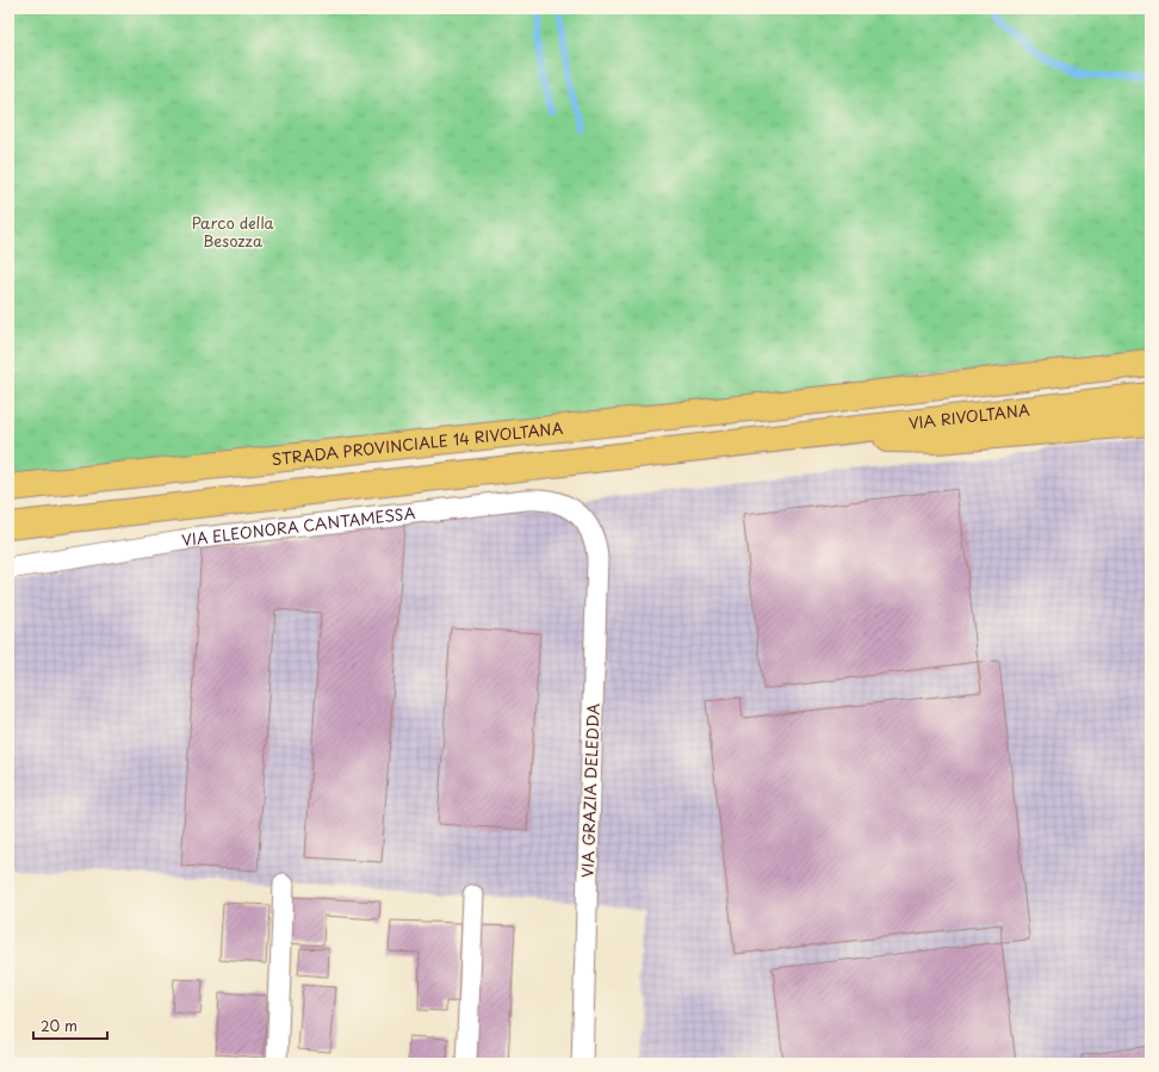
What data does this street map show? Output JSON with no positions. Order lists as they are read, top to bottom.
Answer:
{
  "streets": {
    "highway": ["VIA RIVOLTANA", "STRADA PROVINCIALE 14 RIVOLTANA"],
    "street": ["VIA ELEONORA CANTAMESSA", "VIA GRAZIA DELEDDA"]
  },
  "crossings": [
    ["VIA RIVOLTANA", "STRADA PROVINCIALE 14 RIVOLTANA"],
    ["VIA ELEONORA CANTAMESSA", "VIA GRAZIA DELEDDA"]
  ],
  "parks": ["Parco della Besozza"],
  "scale_bar": "20 m"
}
